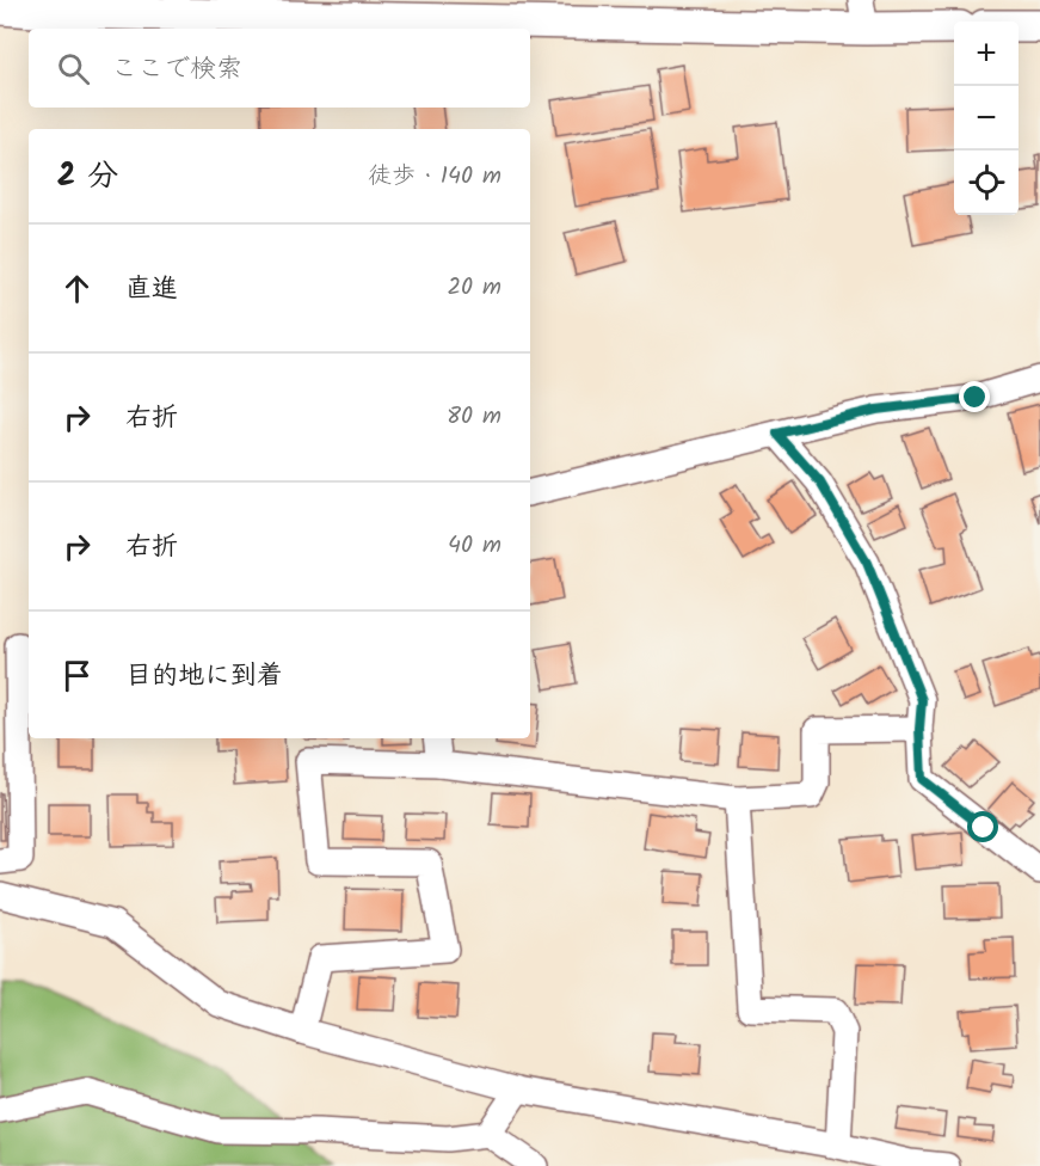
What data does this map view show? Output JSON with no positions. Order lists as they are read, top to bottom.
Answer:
{
  "page": {
    "map_buttons": ["+", "−"],
    "search": "ここで検索",
    "heading": ["2 分", "徒歩 · 140 m"],
    "list": [
      ["直進", "20 m"],
      ["右折", "80 m"],
      ["右折", "40 m"],
      "目的地に到着"
    ]
  }
}
